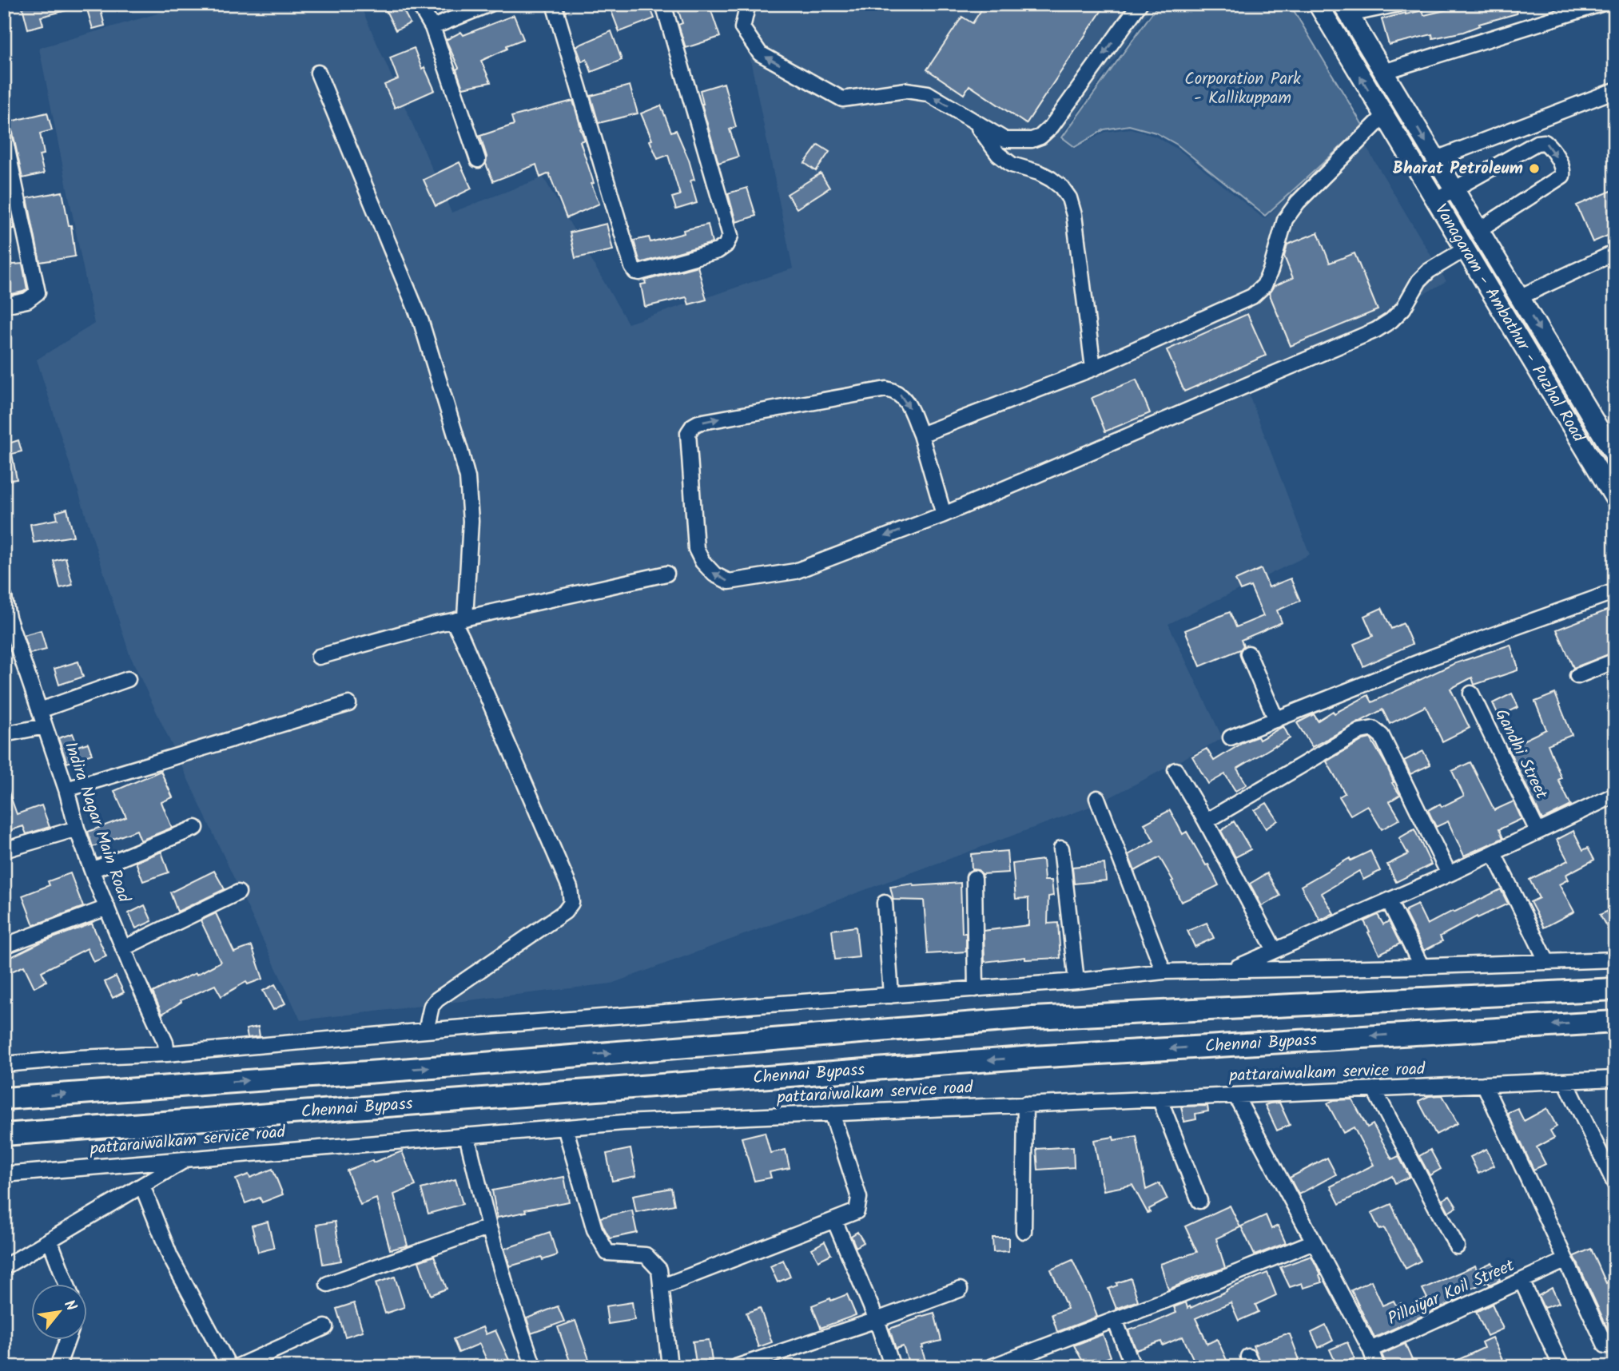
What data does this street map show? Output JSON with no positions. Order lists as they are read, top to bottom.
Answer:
{
  "streets": {
    "highway": ["Chennai Bypass"],
    "main road": ["Vanagaram - Ambathur - Puzhal Road"],
    "street": [
      "Gandhi Street",
      "Indira Nagar Main Road",
      "pattaraiwalkam service road",
      "Pillaiyar Koil Street"
    ]
  },
  "parks": ["Corporation Park - Kallikuppam"],
  "places": ["Bharat Petroleum"],
  "north": "top right"
}
